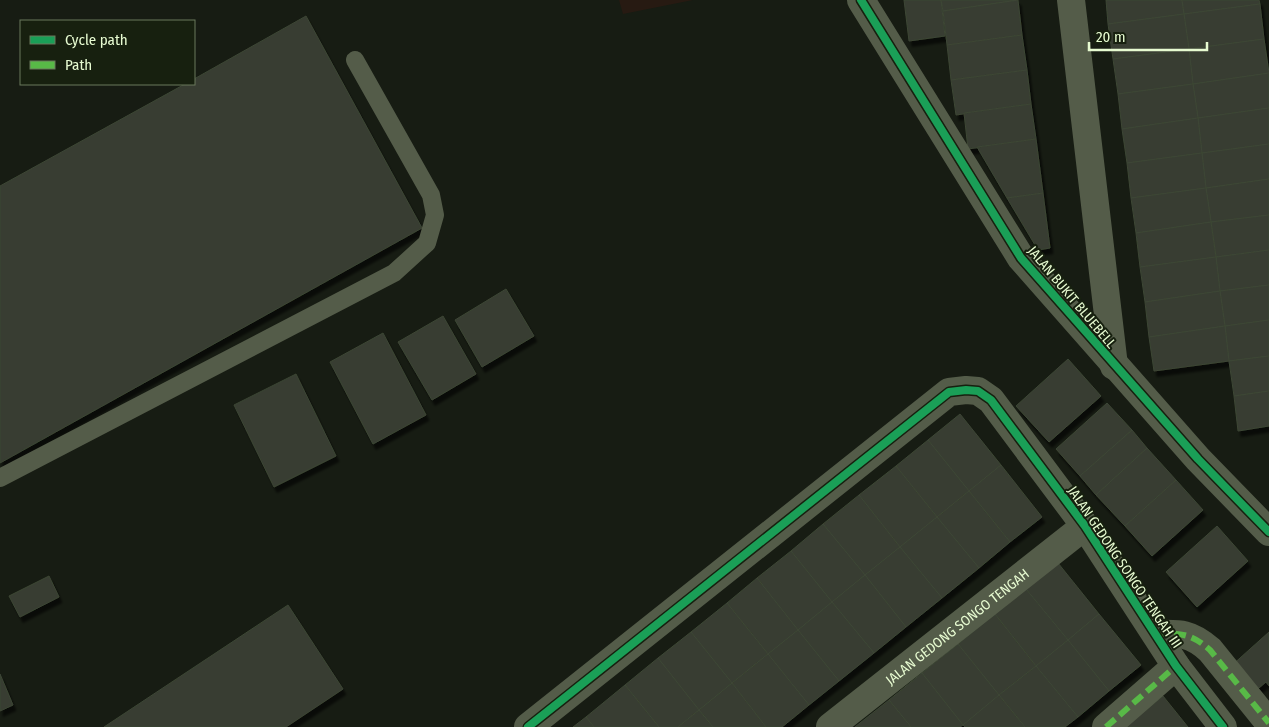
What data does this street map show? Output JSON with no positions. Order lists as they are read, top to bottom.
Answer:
{
  "streets": {
    "street": ["JALAN BUKIT BLUEBELL", "JALAN GEDONG SONGO TENGAH III", "JALAN GEDONG SONGO TENGAH"]
  },
  "crossings": [
    ["JALAN GEDONG SONGO TENGAH III", "JALAN GEDONG SONGO TENGAH"]
  ],
  "legend": ["Cycle path", "Path"],
  "scale_bar": "20 m"
}
